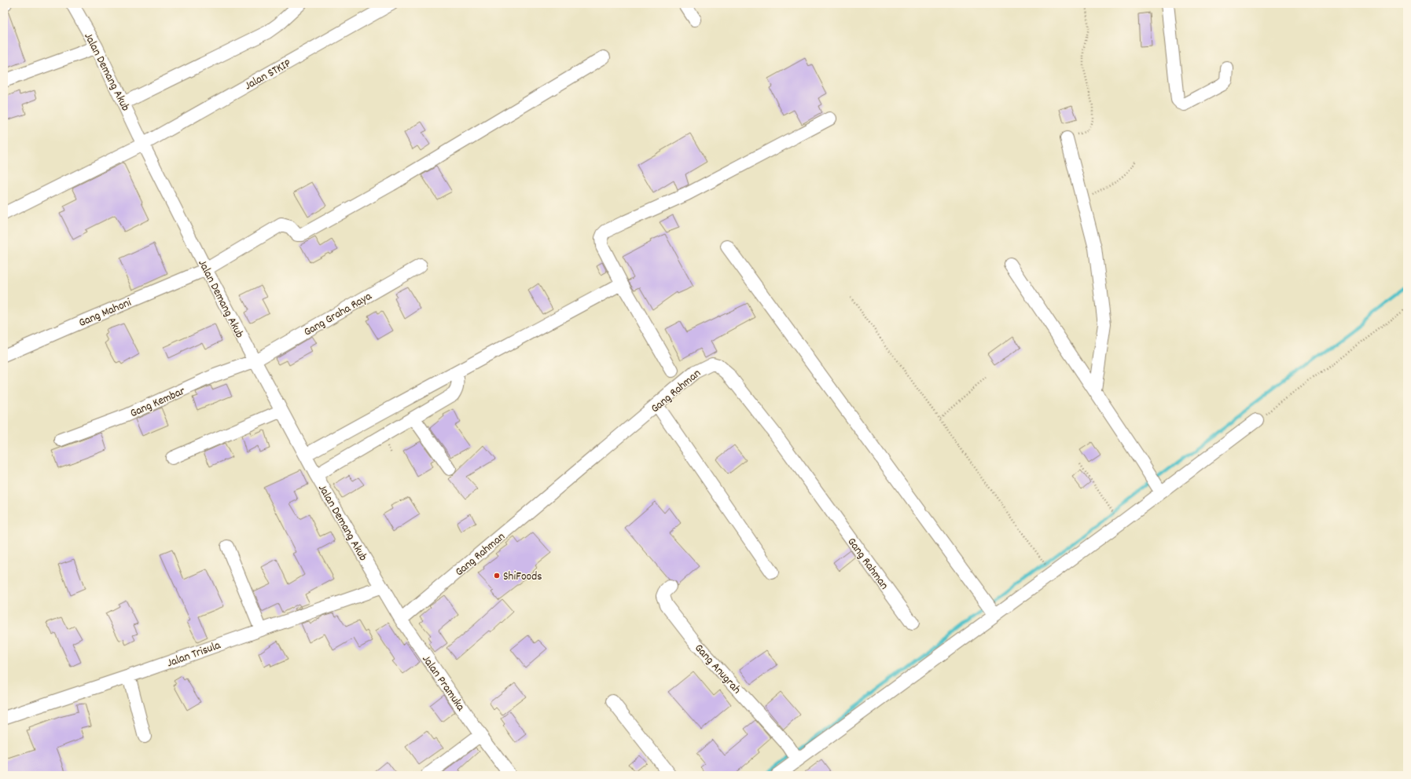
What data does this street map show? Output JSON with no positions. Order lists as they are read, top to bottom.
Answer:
{
  "streets": {
    "street": [
      "Jalan Demang Akub",
      "Jalan STKIP",
      "Gang Mahoni",
      "Gang Graha Raya",
      "Gang Rahman",
      "Gang Kembar",
      "Jalan Trisula",
      "Gang Anugrah",
      "Jalan Pramuka"
    ]
  },
  "crossings": [
    ["Jalan Demang Akub", "Jalan STKIP"],
    ["Jalan Demang Akub", "Gang Mahoni"],
    ["Jalan Demang Akub", "Gang Graha Raya"],
    ["Jalan Demang Akub", "Gang Kembar"],
    ["Jalan Demang Akub", "Jalan Trisula"],
    ["Jalan Demang Akub", "Jalan Pramuka"],
    ["Gang Graha Raya", "Gang Kembar"],
    ["Gang Rahman", "Jalan Pramuka"],
    ["Jalan Trisula", "Jalan Pramuka"]
  ],
  "places": ["ShiFoods"]
}
